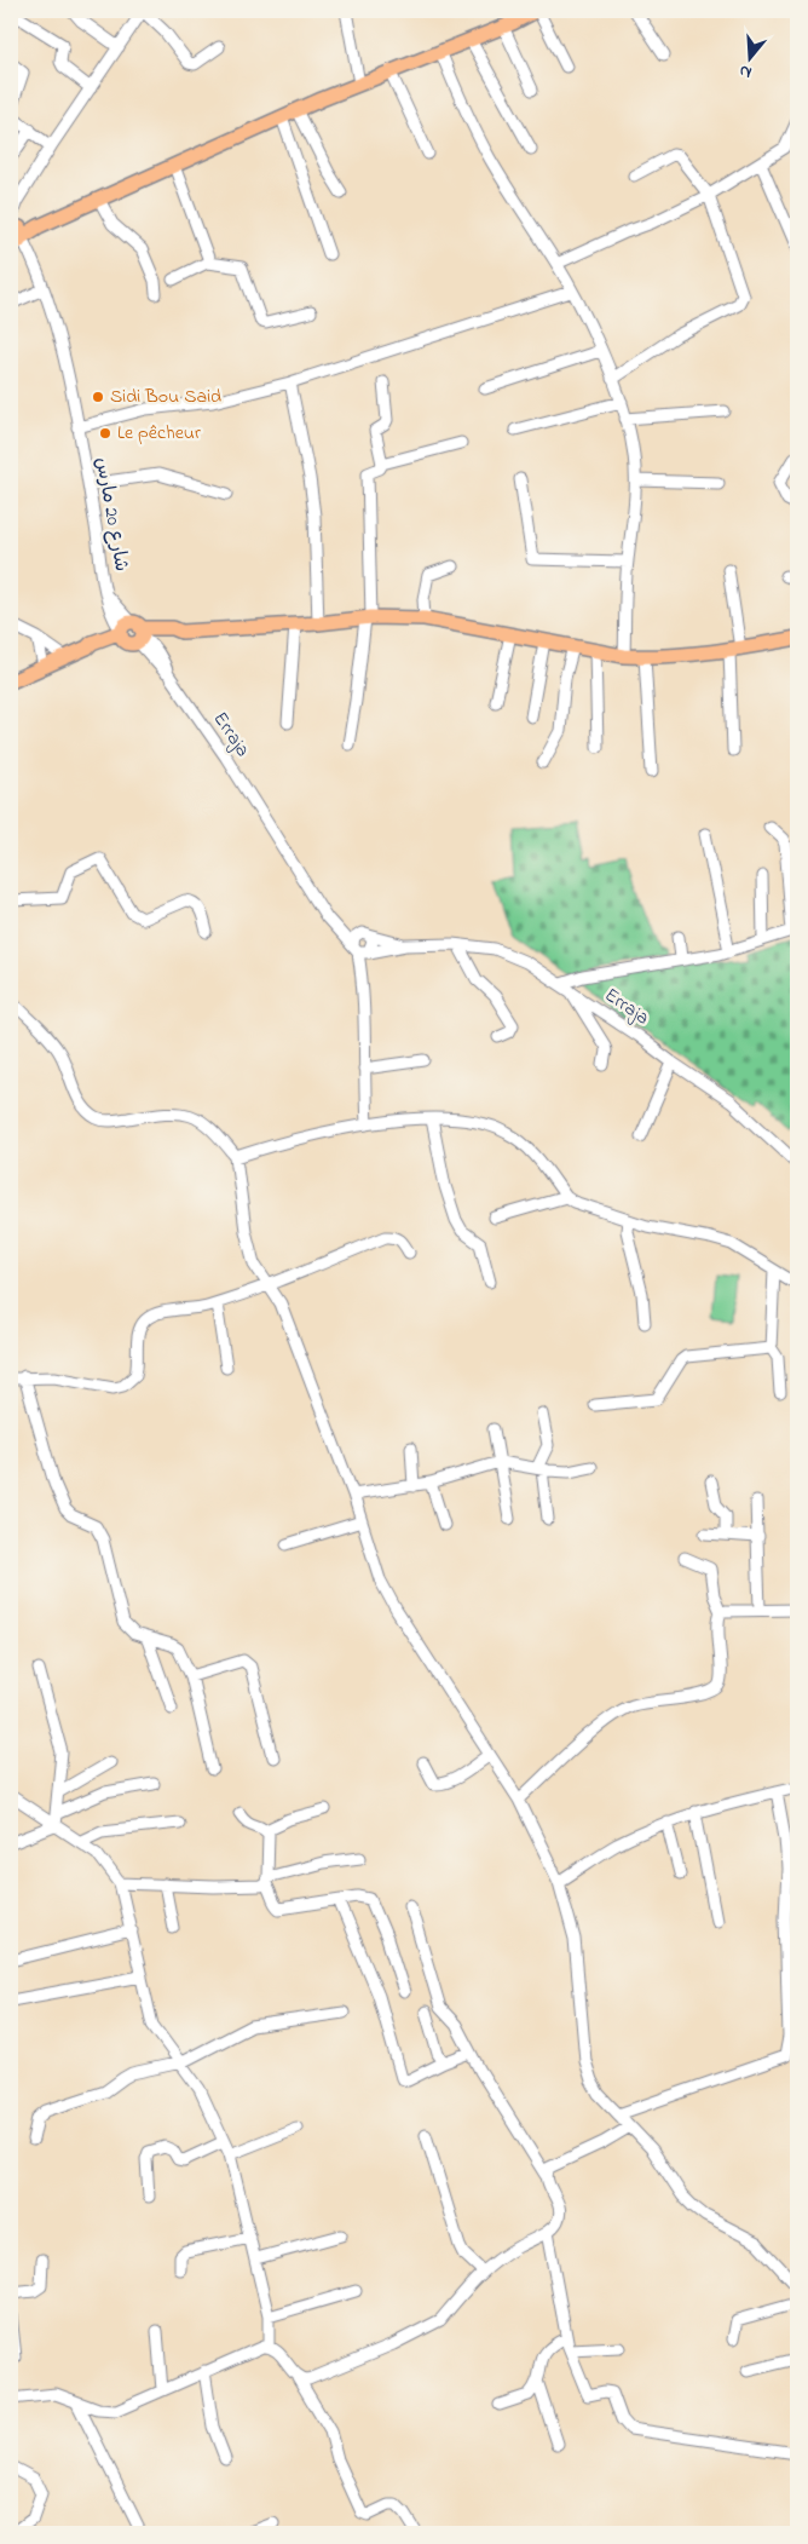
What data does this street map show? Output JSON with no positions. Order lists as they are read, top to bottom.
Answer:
{
  "streets": {
    "street": ["شارع 20 مارس", "Erraja"]
  },
  "crossings": [
    ["شارع 20 مارس", "Erraja"]
  ],
  "places": ["Sidi Bou Said", "Le pêcheur"],
  "north": "bottom"
}
